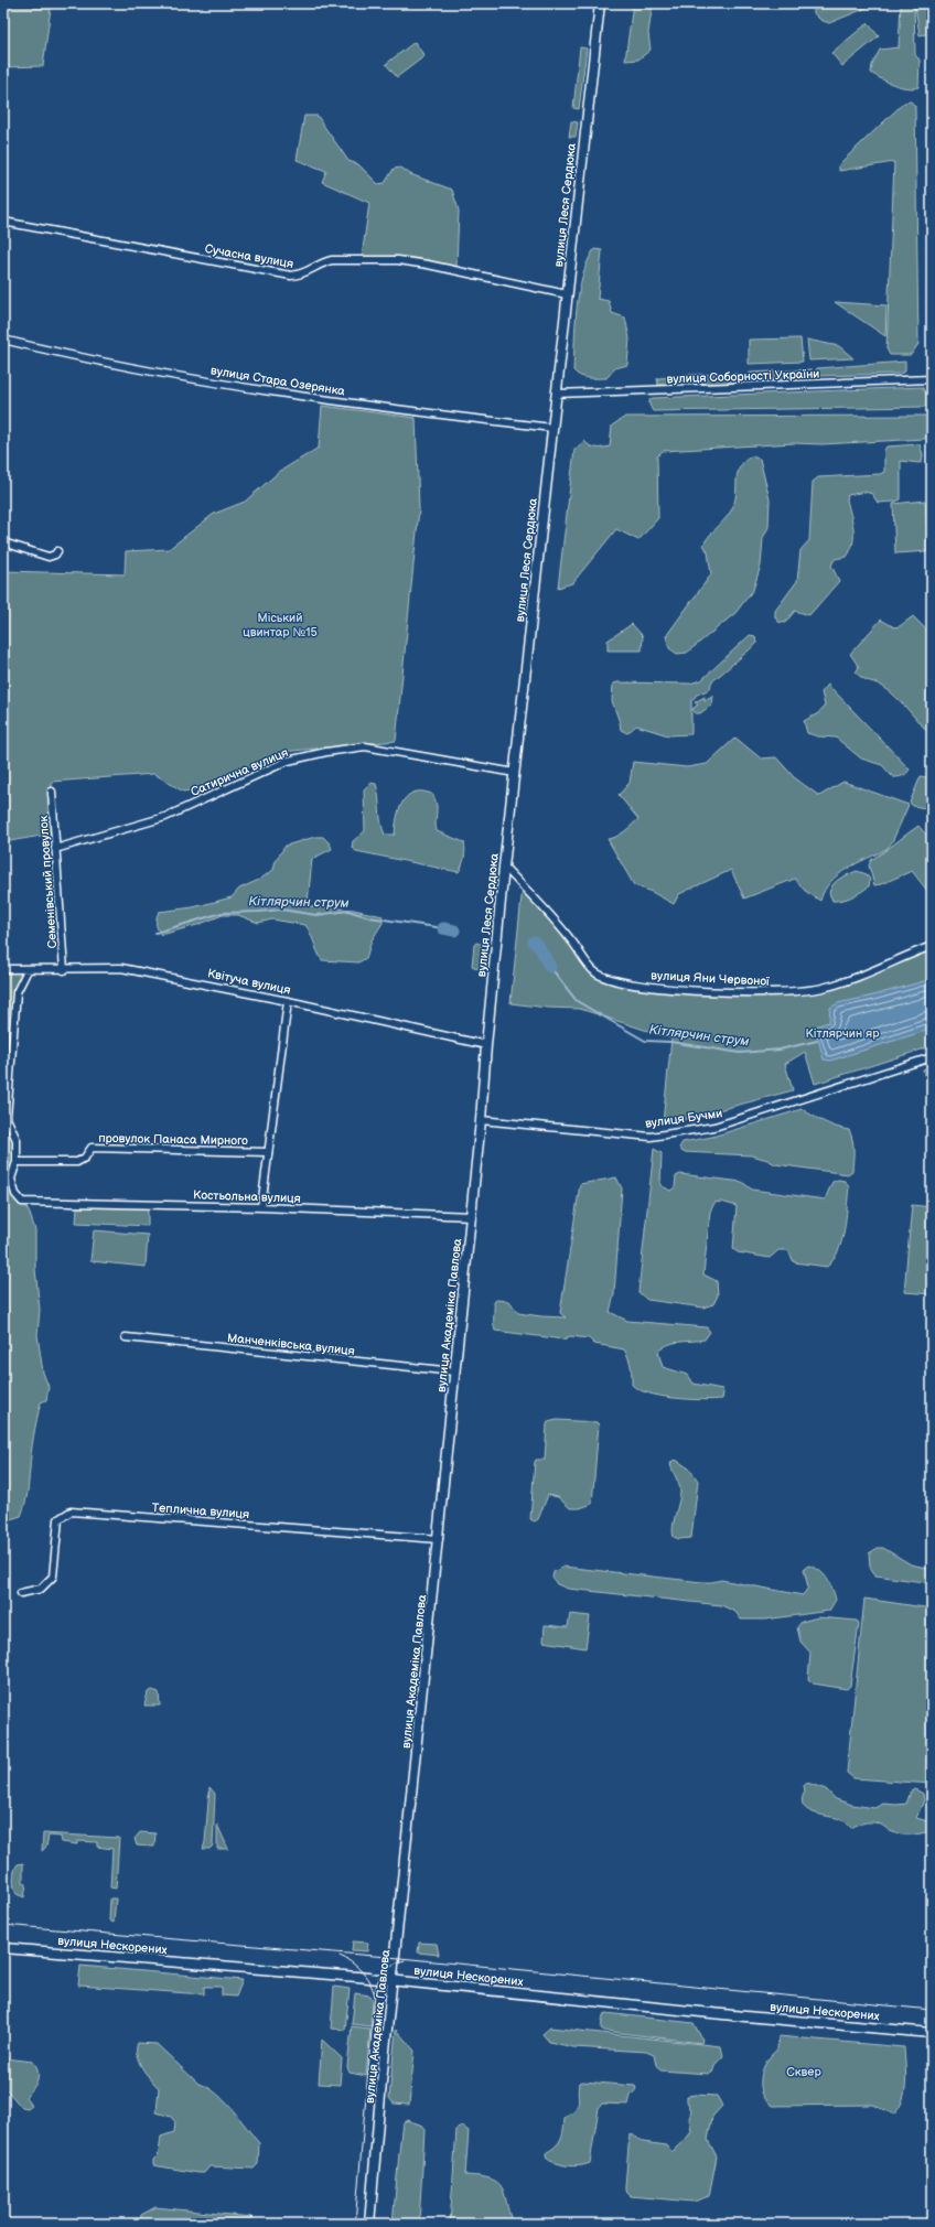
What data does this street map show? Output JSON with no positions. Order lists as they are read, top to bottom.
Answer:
{
  "streets": {
    "main road": ["вулиця Леся Сердюка", "вулиця Академіка Павлова", "вулиця Нескорених"],
    "street": [
      "Сучасна вулиця",
      "вулиця Соборності України",
      "вулиця Стара Озерянка",
      "Сатирична вулиця",
      "Семенівський провулок",
      "вулиця Яни Червоної",
      "Квітуча вулиця",
      "вулиця Бучми",
      "провулок Панаса Мирного",
      "Костьольна вулиця",
      "Манченківська вулиця",
      "Теплична вулиця"
    ]
  },
  "crossings": [
    ["вулиця Леся Сердюка", "Сучасна вулиця"],
    ["вулиця Леся Сердюка", "вулиця Соборності України"],
    ["вулиця Леся Сердюка", "вулиця Стара Озерянка"],
    ["вулиця Леся Сердюка", "Сатирична вулиця"],
    ["вулиця Леся Сердюка", "вулиця Яни Червоної"],
    ["вулиця Леся Сердюка", "Квітуча вулиця"],
    ["вулиця Леся Сердюка", "вулиця Бучми"],
    ["вулиця Леся Сердюка", "вулиця Академіка Павлова"],
    ["Сатирична вулиця", "Семенівський провулок"],
    ["Семенівський провулок", "Квітуча вулиця"],
    ["вулиця Бучми", "вулиця Академіка Павлова"],
    ["провулок Панаса Мирного", "Костьольна вулиця"],
    ["Костьольна вулиця", "вулиця Академіка Павлова"],
    ["вулиця Академіка Павлова", "Манченківська вулиця"],
    ["вулиця Академіка Павлова", "Теплична вулиця"],
    ["вулиця Академіка Павлова", "вулиця Нескорених"]
  ],
  "water": ["Кітлярчин струм"],
  "parks": ["Міський цвинтар №15", "Кітлярчин яр", "Сквер"]
}
